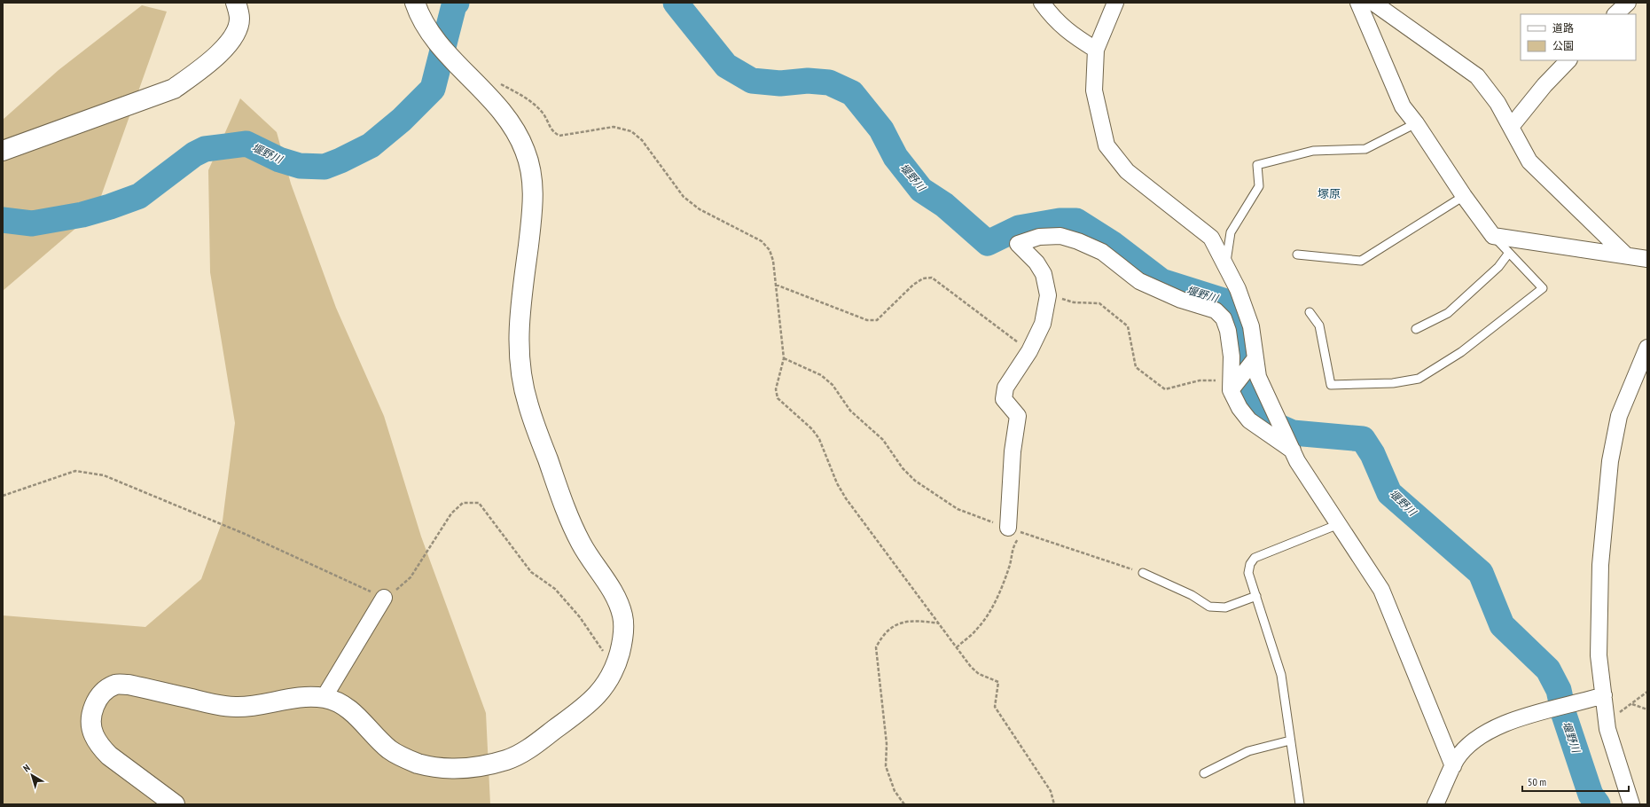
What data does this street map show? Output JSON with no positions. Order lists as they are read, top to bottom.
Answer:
{
  "districts": ["塚原"],
  "water": ["堰野川"],
  "legend": ["道路", "公園"],
  "scale_bar": "50 m",
  "north": "top left"
}
